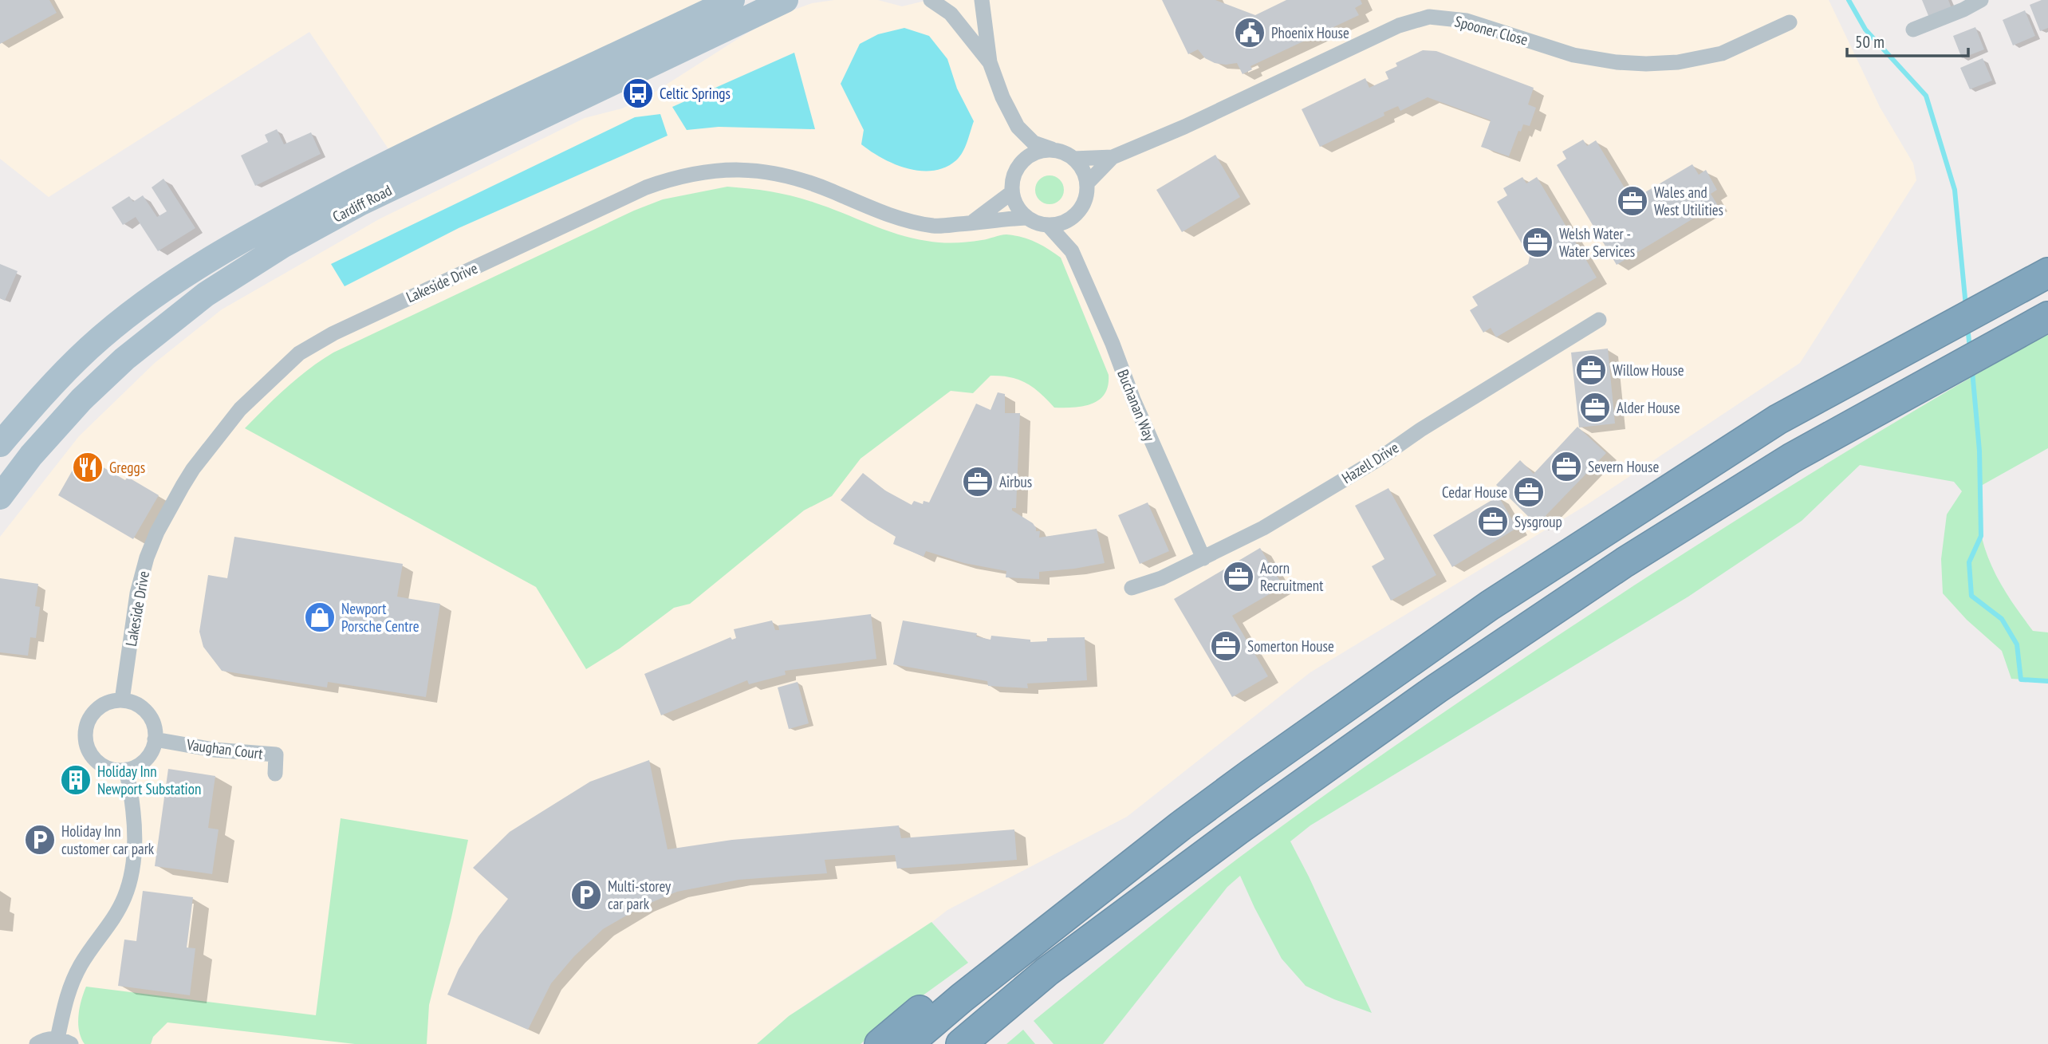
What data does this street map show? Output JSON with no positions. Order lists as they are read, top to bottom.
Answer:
{
  "streets": {
    "main road": ["Cardiff Road"],
    "street": [
      "Spooner Close",
      "Lakeside Drive",
      "Buchanan Way",
      "Hazell Drive",
      "Vaughan Court"
    ]
  },
  "crossings": [
    ["Spooner Close", "Lakeside Drive"],
    ["Spooner Close", "Buchanan Way"],
    ["Lakeside Drive", "Buchanan Way"],
    ["Lakeside Drive", "Vaughan Court"],
    ["Buchanan Way", "Hazell Drive"]
  ],
  "places": {
    "public building": ["Phoenix House"],
    "bus stop": ["Celtic Springs"],
    "office": [
      "Wales and West Utilities",
      "Welsh Water - Water Services",
      "Willow House",
      "Alder House",
      "Severn House",
      "Airbus",
      "Cedar House",
      "Sysgroup",
      "Acorn Recruitment",
      "Somerton House"
    ],
    "restaurant": ["Greggs"],
    "shop": ["Newport Porsche Centre"],
    "building": ["Holiday Inn Newport Substation"],
    "parking": ["Holiday Inn customer car park", "Multi-storey car park"]
  },
  "scale_bar": "50 m"
}
